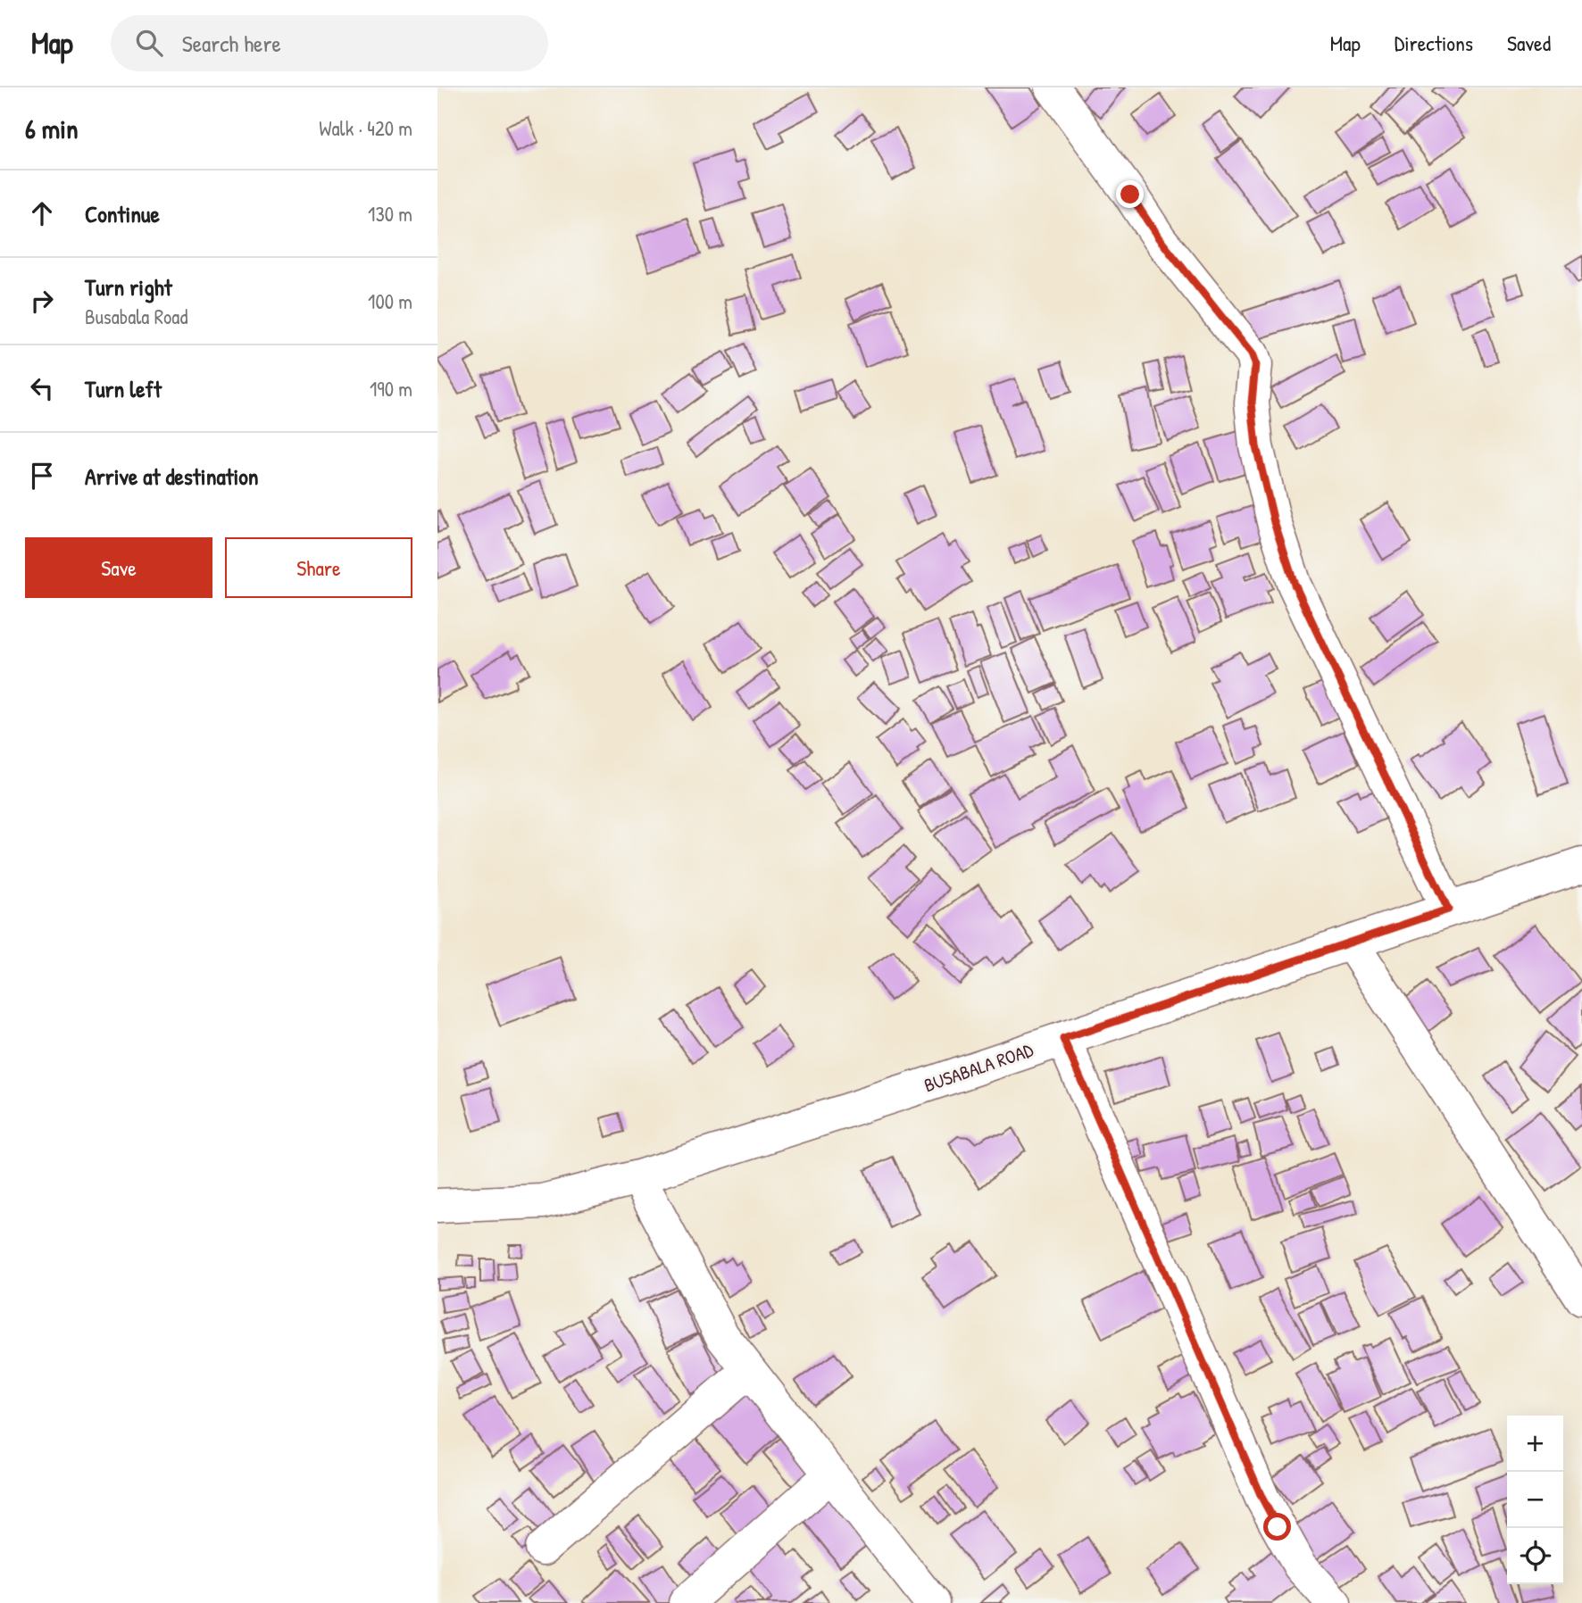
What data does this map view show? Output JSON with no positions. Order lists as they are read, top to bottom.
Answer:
{
  "streets": {
    "street": ["BUSABALA ROAD"]
  },
  "page": {
    "header": "Map",
    "search": "Search here",
    "nav": ["Map", "Directions", "Saved"],
    "heading": ["6 min", "Walk · 420 m"],
    "list": [
      ["Continue", "130 m"],
      ["Turn right", "Busabala Road", "100 m"],
      ["Turn left", "190 m"],
      "Arrive at destination"
    ],
    "buttons": ["Save", "Share"],
    "map_buttons": ["+", "−"]
  }
}
